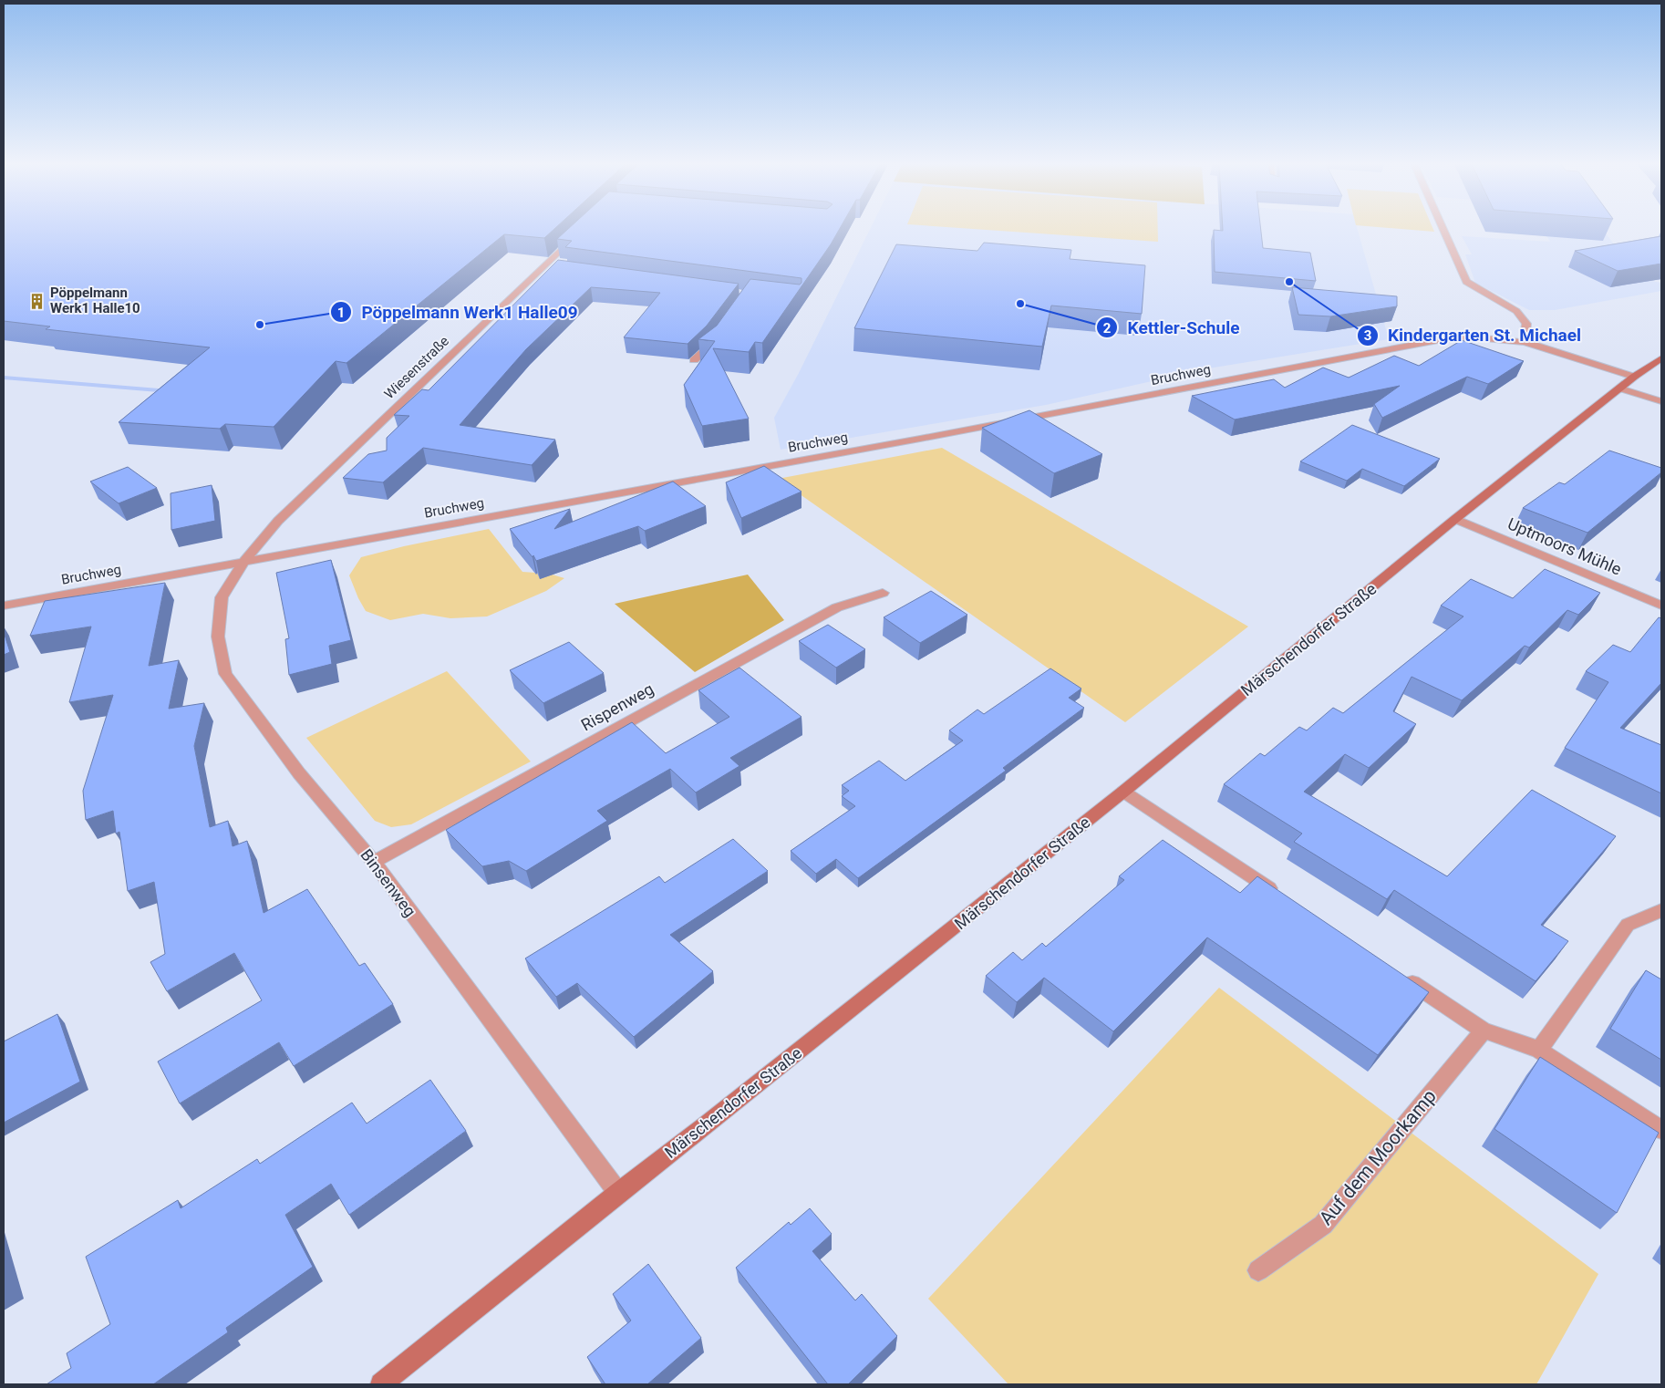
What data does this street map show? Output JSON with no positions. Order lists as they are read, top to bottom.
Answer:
{
  "streets": {
    "street": [
      "Wiesenstraße",
      "Bruchweg",
      "Uptmoors Mühle",
      "Märschendorfer Straße",
      "Rispenweg",
      "Binsenweg",
      "Auf dem Moorkamp"
    ]
  },
  "crossings": [
    ["Wiesenstraße", "Bruchweg"],
    ["Wiesenstraße", "Binsenweg"],
    ["Bruchweg", "Märschendorfer Straße"],
    ["Bruchweg", "Binsenweg"],
    ["Uptmoors Mühle", "Märschendorfer Straße"],
    ["Märschendorfer Straße", "Binsenweg"],
    ["Rispenweg", "Binsenweg"]
  ],
  "places": {
    "other": ["Kindergarten St. Michael", "Kettler-Schule", "Pöppelmann Werk1 Halle09"],
    "building": ["Pöppelmann Werk1 Halle10"]
  }
}
